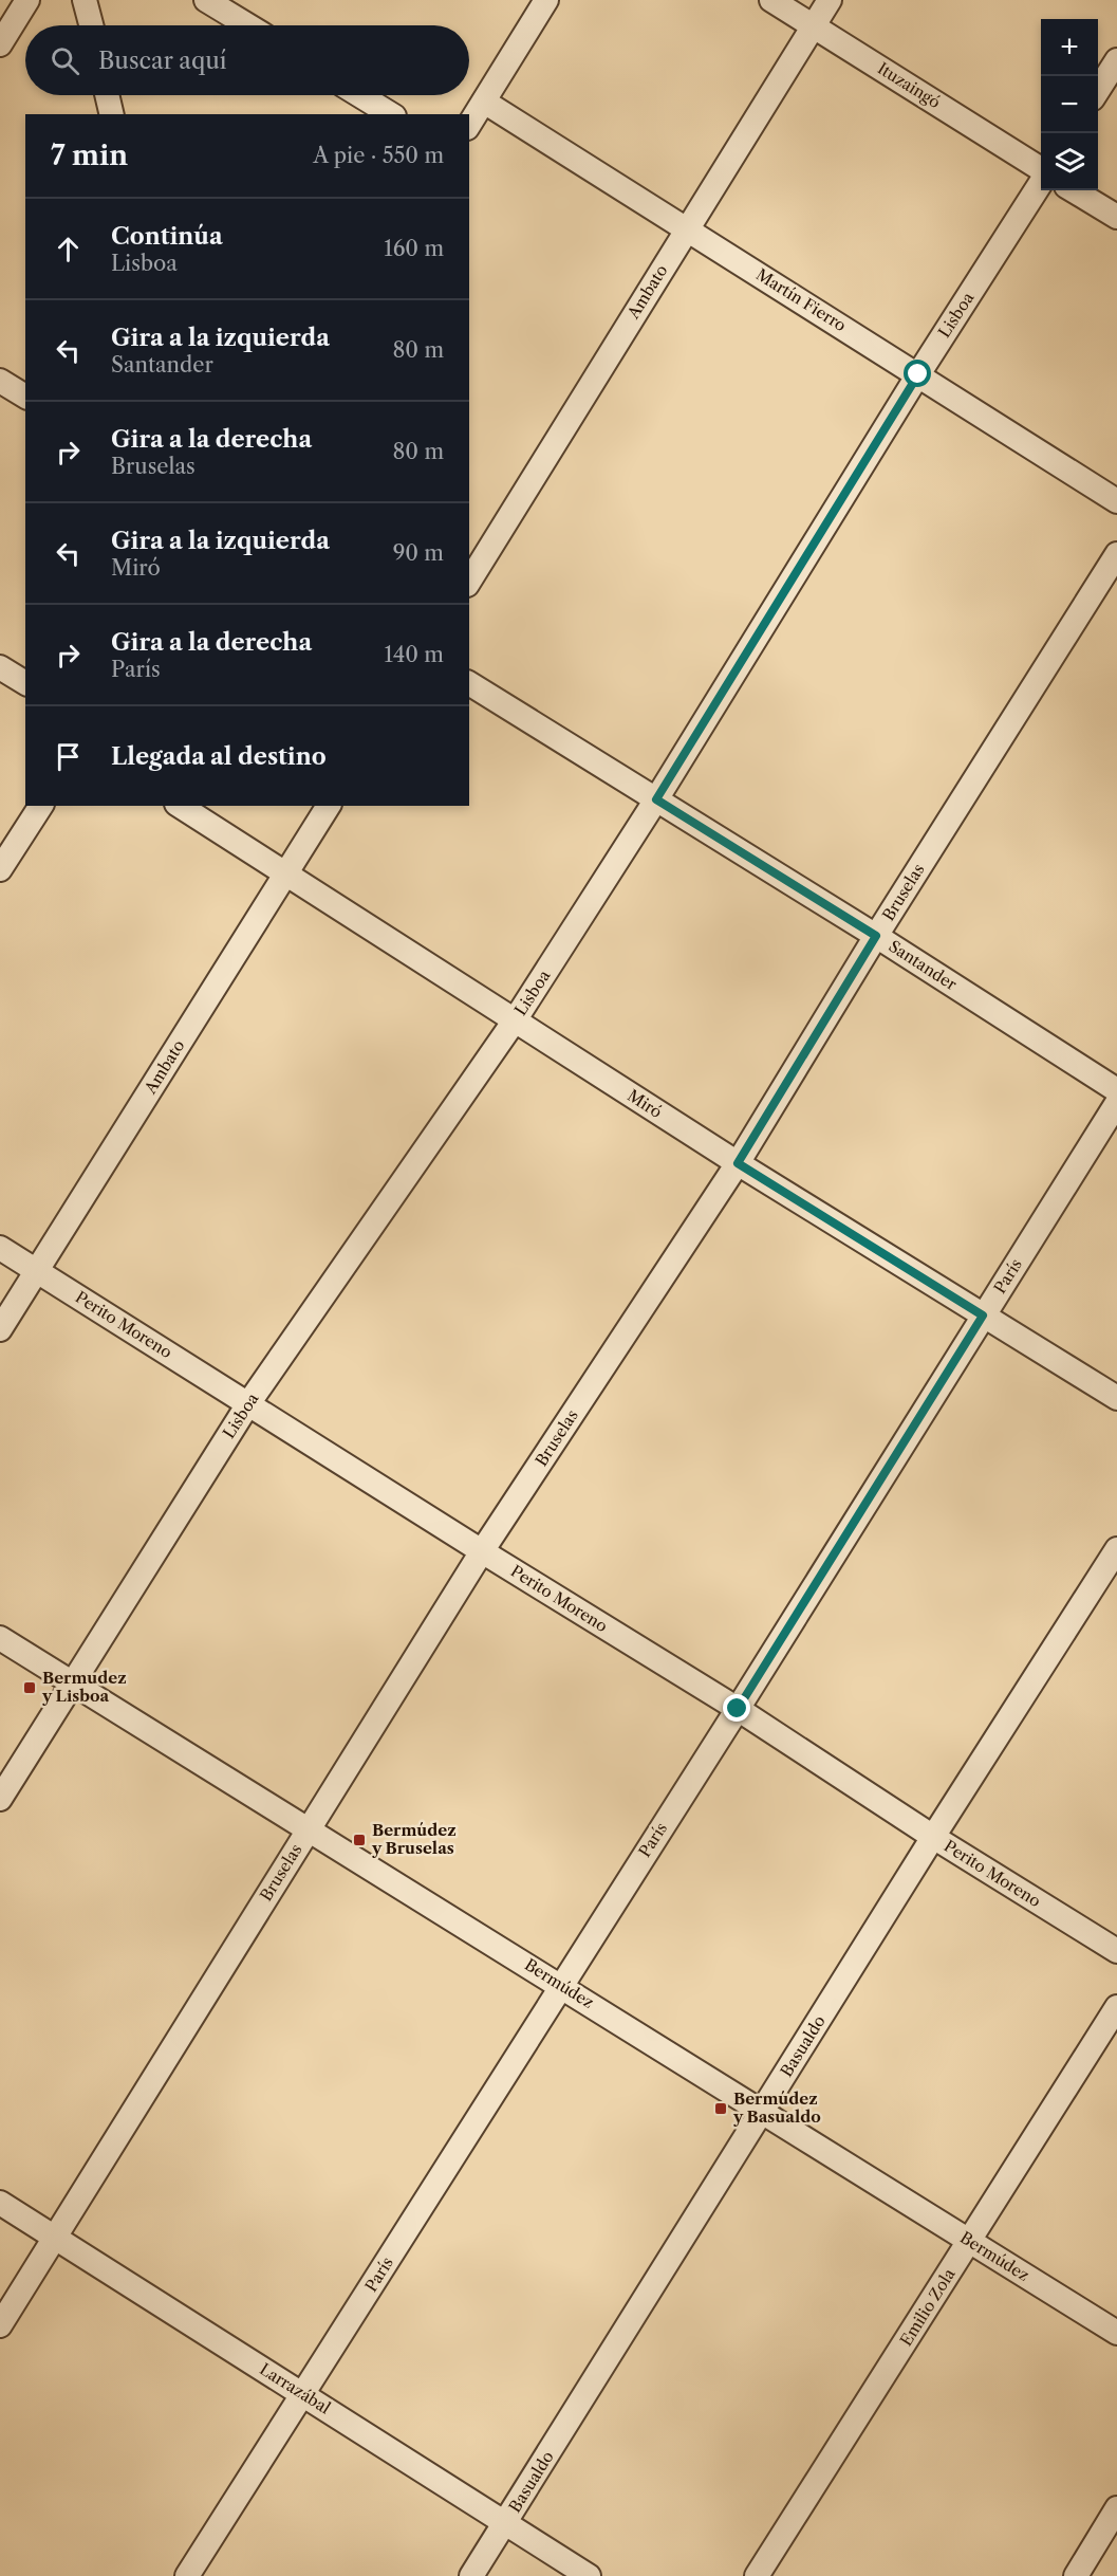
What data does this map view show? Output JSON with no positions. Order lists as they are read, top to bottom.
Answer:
{
  "streets": {
    "street": [
      "Ituzaingó",
      "Ambato",
      "Martín Fierro",
      "Lisboa",
      "Bruselas",
      "Santander",
      "Miró",
      "París",
      "Perito Moreno",
      "Bermúdez",
      "Basualdo",
      "Emilio Zola",
      "Larrazábal"
    ]
  },
  "crossings": [
    ["Ituzaingó", "Ambato"],
    ["Ambato", "Martín Fierro"],
    ["Ambato", "Miró"],
    ["Ambato", "Perito Moreno"],
    ["Martín Fierro", "Lisboa"],
    ["Lisboa", "Santander"],
    ["Lisboa", "Miró"],
    ["Lisboa", "Perito Moreno"],
    ["Lisboa", "Bermúdez"],
    ["Bruselas", "Santander"],
    ["Bruselas", "Miró"],
    ["Bruselas", "Perito Moreno"],
    ["Bruselas", "Bermúdez"],
    ["Bruselas", "Larrazábal"],
    ["Miró", "París"],
    ["París", "Perito Moreno"],
    ["París", "Bermúdez"],
    ["París", "Larrazábal"],
    ["Perito Moreno", "Basualdo"],
    ["Bermúdez", "Basualdo"],
    ["Bermúdez", "Emilio Zola"],
    ["Basualdo", "Larrazábal"]
  ],
  "places": {
    "transit": ["Bermudez y Lisboa", "Bermúdez y Bruselas", "Bermúdez y Basualdo"]
  },
  "page": {
    "map_buttons": ["+", "−"],
    "search": "Buscar aquí",
    "heading": ["7 min", "A pie · 550 m"],
    "list": [
      ["Continúa", "Lisboa", "160 m"],
      ["Gira a la izquierda", "Santander", "80 m"],
      ["Gira a la derecha", "Bruselas", "80 m"],
      ["Gira a la izquierda", "Miró", "90 m"],
      ["Gira a la derecha", "París", "140 m"],
      "Llegada al destino"
    ]
  }
}
